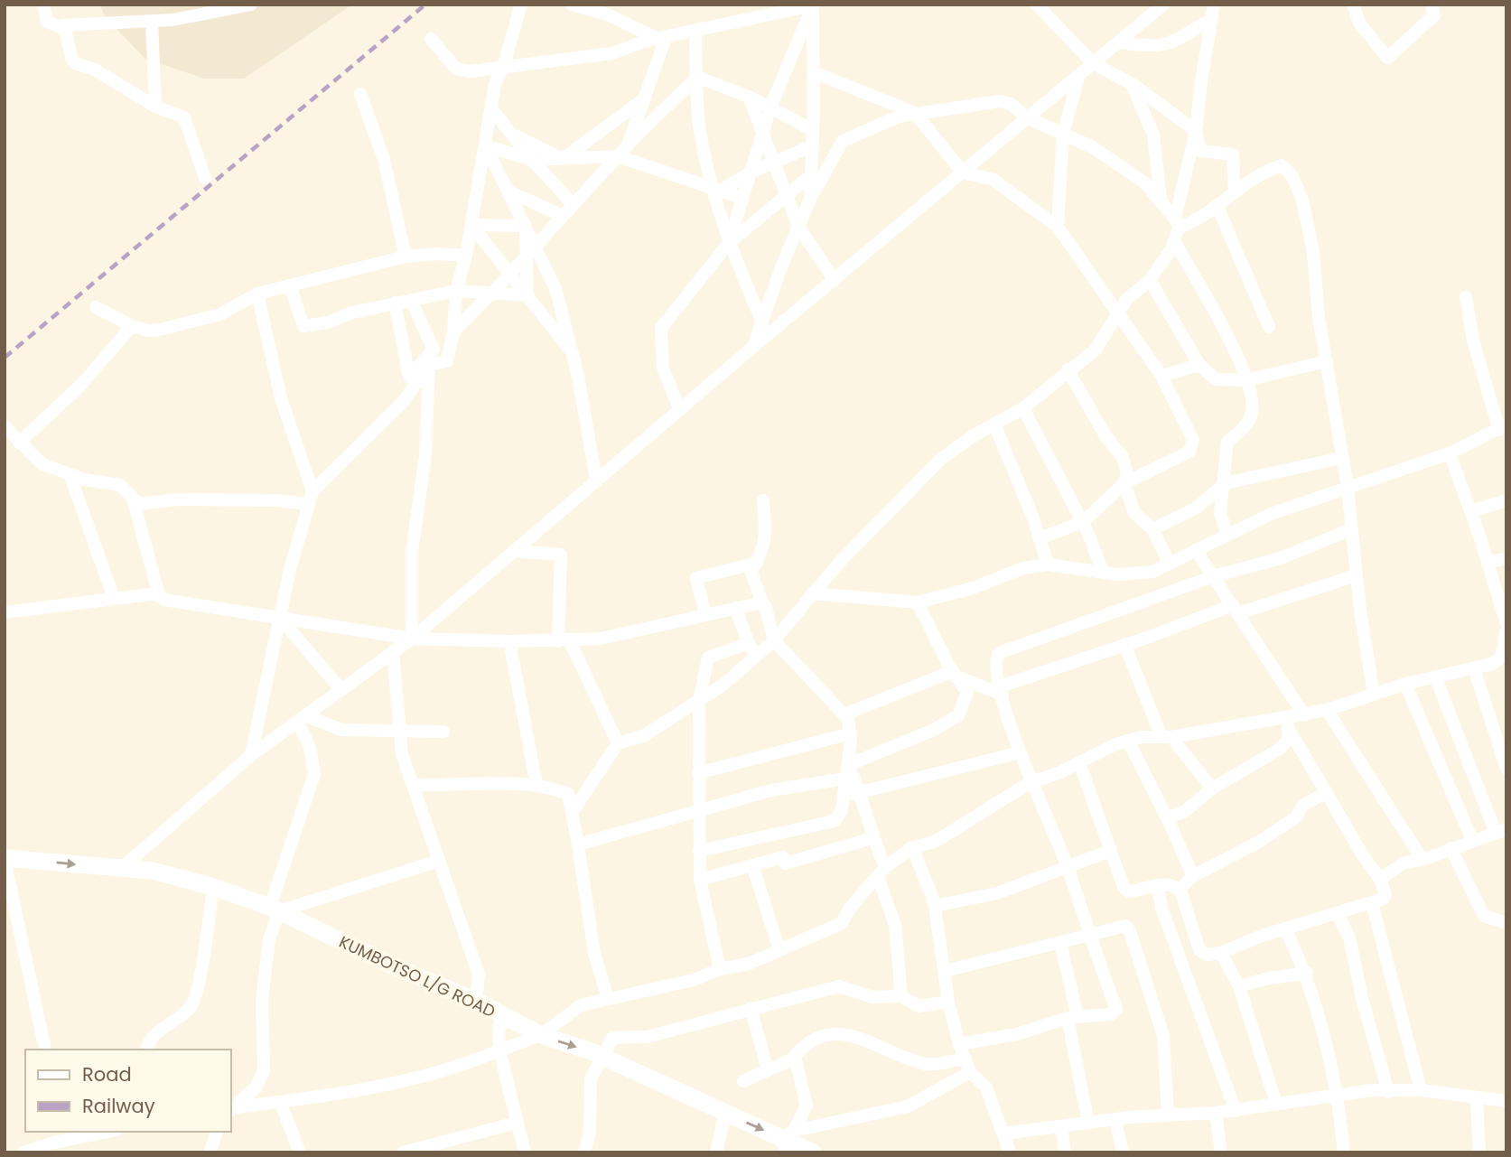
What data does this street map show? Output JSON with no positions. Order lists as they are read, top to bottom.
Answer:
{
  "streets": {
    "main road": ["KUMBOTSO L/G ROAD"]
  },
  "legend": ["Road", "Railway"]
}
